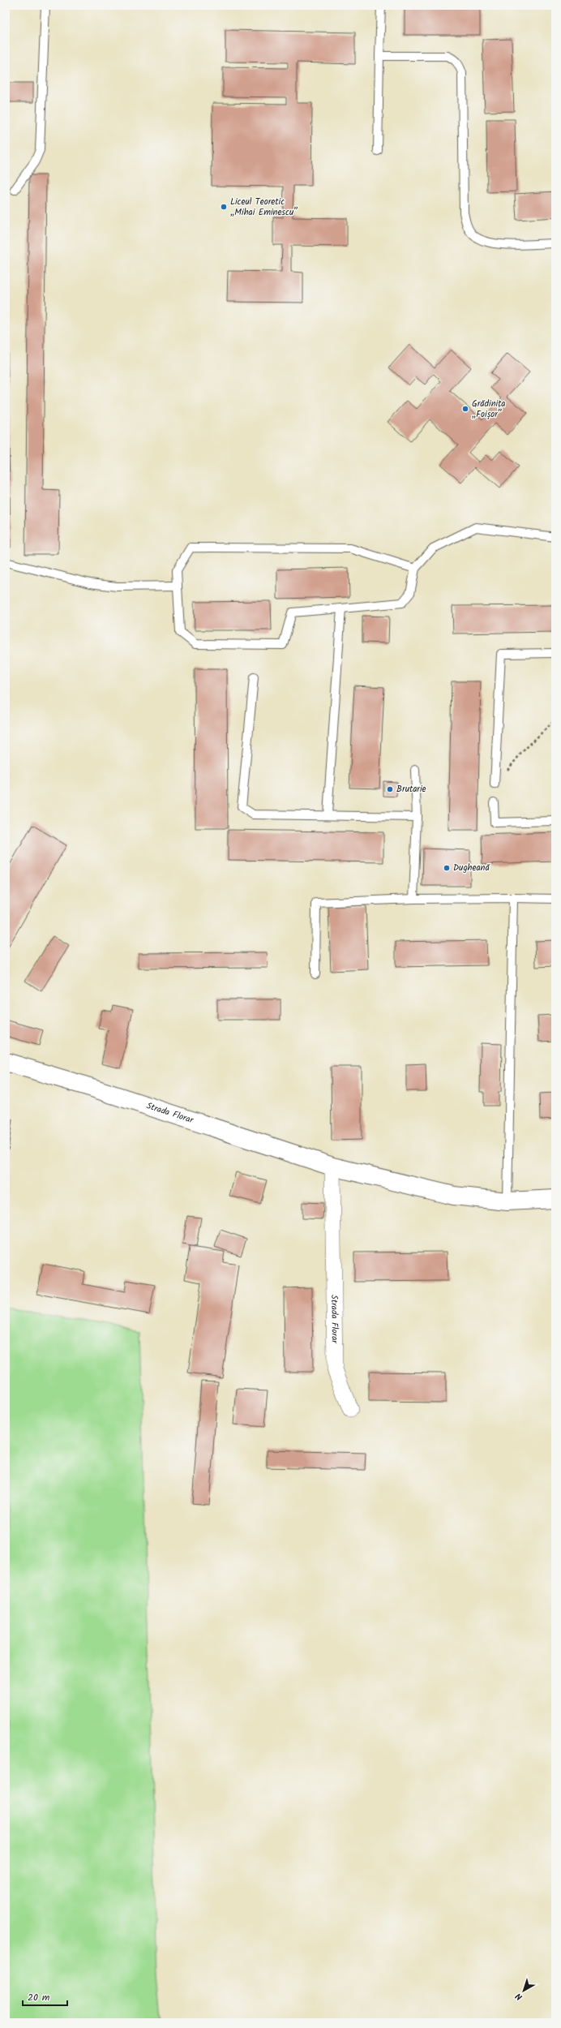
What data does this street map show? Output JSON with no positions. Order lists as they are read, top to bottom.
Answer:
{
  "streets": {
    "street": ["Strada Florar"]
  },
  "places": [
    "Liceul Teoretic „Mihai Eminescu”",
    "Grădinița „Foișor”",
    "Brutarie",
    "Dugheană"
  ],
  "scale_bar": "20 m",
  "north": "bottom left"
}
